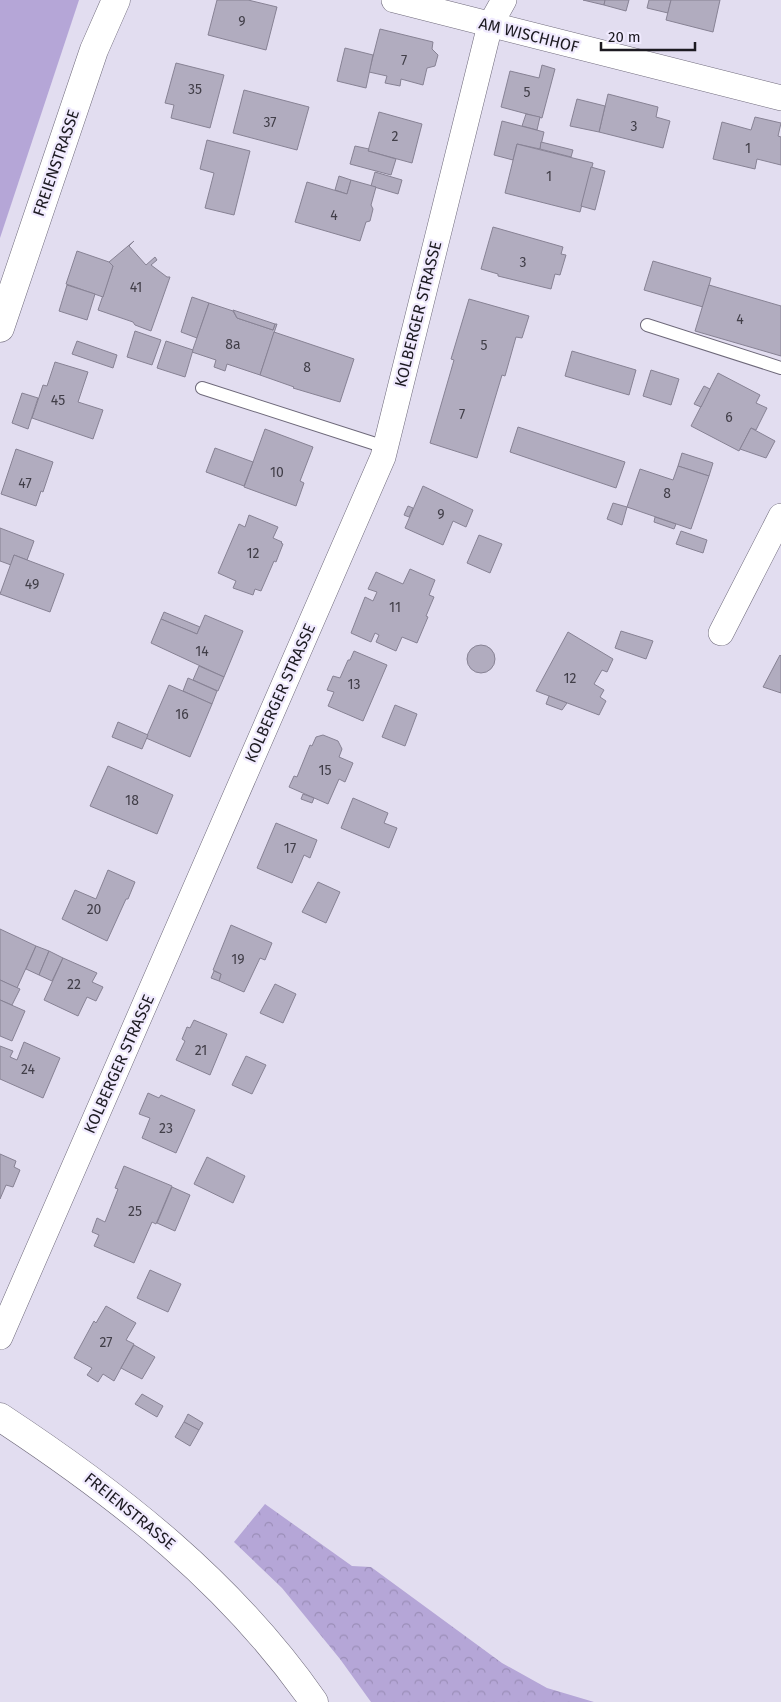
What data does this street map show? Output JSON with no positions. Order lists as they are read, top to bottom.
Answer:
{
  "streets": {
    "street": ["AM WISCHHOF", "FREIENSTRASSE", "KOLBERGER STRASSE"]
  },
  "crossings": [
    ["AM WISCHHOF", "KOLBERGER STRASSE"]
  ],
  "house_numbers": [
    "9",
    "7",
    "35",
    "5",
    "37",
    "3",
    "2",
    "1",
    "1",
    "4",
    "3",
    "41",
    "4",
    "8a",
    "5",
    "8",
    "45",
    "7",
    "6",
    "10",
    "47",
    "8",
    "9",
    "12",
    "49",
    "11",
    "14",
    "12",
    "13",
    "16",
    "15",
    "18",
    "17",
    "20",
    "19",
    "22",
    "21",
    "24",
    "23",
    "25",
    "27"
  ],
  "scale_bar": "20 m"
}
